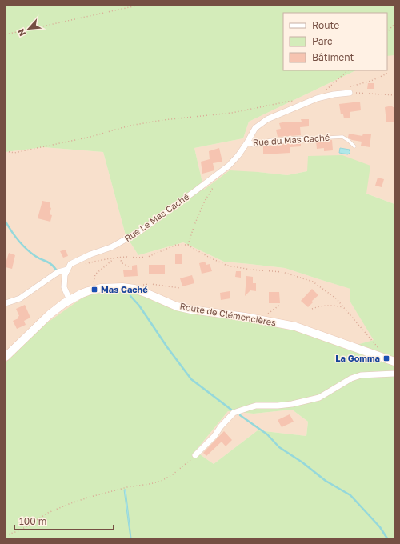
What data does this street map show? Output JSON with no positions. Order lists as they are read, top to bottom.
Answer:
{
  "streets": {
    "street": ["Rue du Mas Caché", "Rue Le Mas Caché", "Route de Clémencières"]
  },
  "crossings": [
    ["Rue du Mas Caché", "Rue Le Mas Caché"]
  ],
  "places": {
    "transit": ["Mas Caché", "La Gomma"]
  },
  "legend": ["Route", "Parc", "Bâtiment"],
  "scale_bar": "100 m",
  "north": "bottom left"
}
